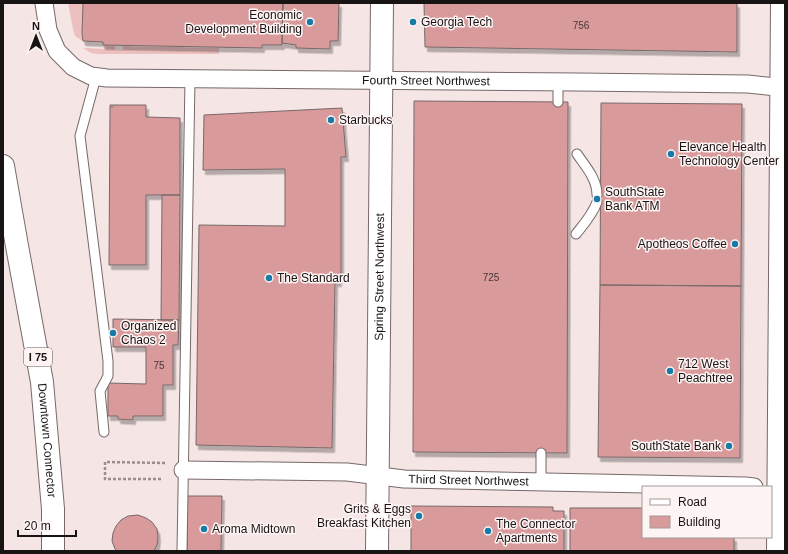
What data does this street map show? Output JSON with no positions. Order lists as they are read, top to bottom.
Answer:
{
  "streets": {
    "main road": ["Spring Street Northwest", "I 75", "Downtown Connector"],
    "street": ["Fourth Street Northwest", "Third Street Northwest"]
  },
  "crossings": [
    ["Fourth Street Northwest", "Spring Street Northwest"],
    ["Spring Street Northwest", "Third Street Northwest"]
  ],
  "places": [
    "Economic Development Building",
    "Georgia Tech",
    "Starbucks",
    "Elevance Health Technology Center",
    "SouthState Bank ATM",
    "Apotheos Coffee",
    "The Standard",
    "Organized Chaos 2",
    "712 West Peachtree",
    "SouthState Bank",
    "Grits & Eggs Breakfast Kitchen",
    "Aroma Midtown",
    "The Connector Apartments"
  ],
  "house_numbers": ["756", "725", "75"],
  "legend": ["Road", "Building"],
  "scale_bar": "20 m",
  "north": "top"
}
